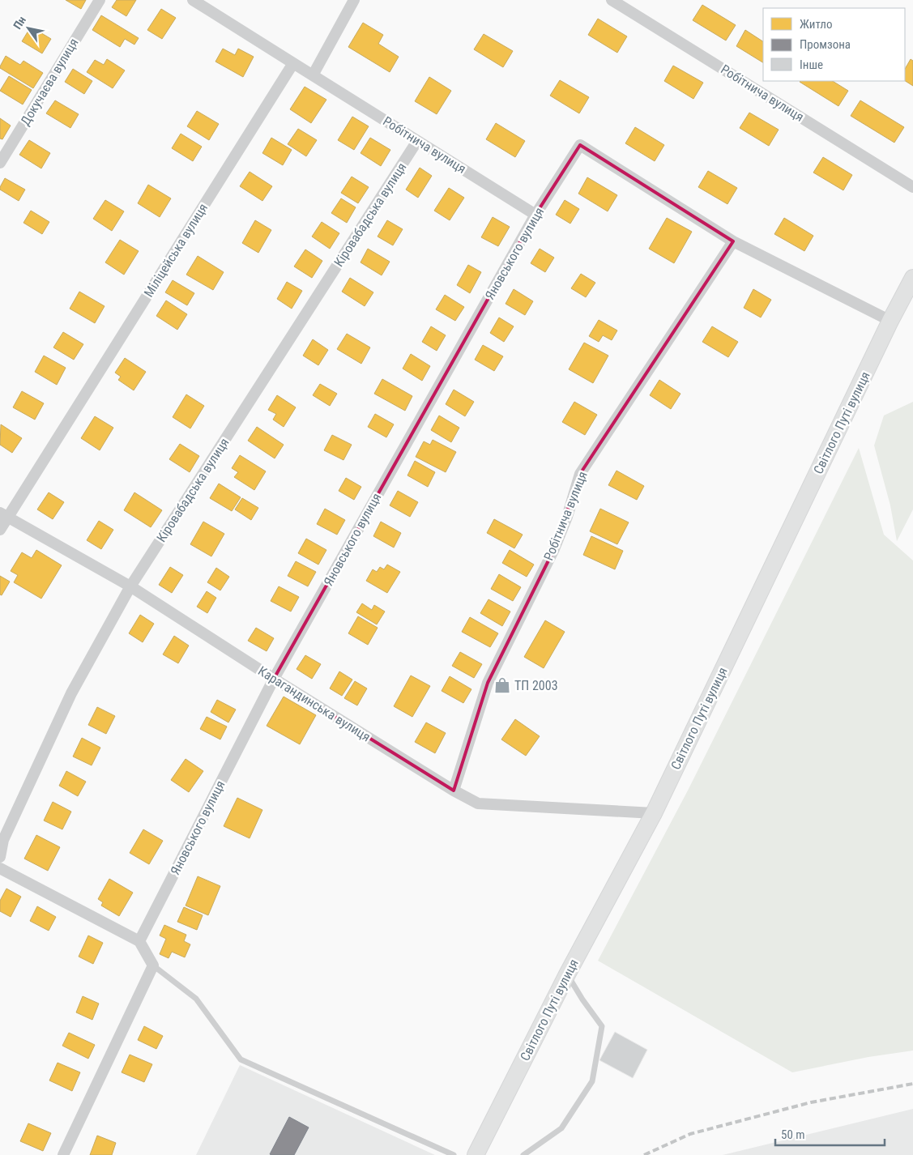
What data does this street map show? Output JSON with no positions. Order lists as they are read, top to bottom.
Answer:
{
  "streets": {
    "main road": ["Світлого Путі вулиця"],
    "street": [
      "Докучаєва вулиця",
      "Робітнича вулиця",
      "Кіровабадська вулиця",
      "Міліцейська вулиця",
      "Яновського вулиця",
      "Карагандинська вулиця"
    ]
  },
  "crossings": [
    ["Робітнича вулиця", "Кіровабадська вулиця"],
    ["Робітнича вулиця", "Яновського вулиця"],
    ["Робітнича вулиця", "Карагандинська вулиця"],
    ["Кіровабадська вулиця", "Карагандинська вулиця"],
    ["Міліцейська вулиця", "Карагандинська вулиця"],
    ["Яновського вулиця", "Карагандинська вулиця"],
    ["Світлого Путі вулиця", "Карагандинська вулиця"]
  ],
  "places": {
    "shop": ["ТП 2003"]
  },
  "legend": ["Житло", "Промзона", "Інше"],
  "scale_bar": "50 m",
  "north": "top left"
}
